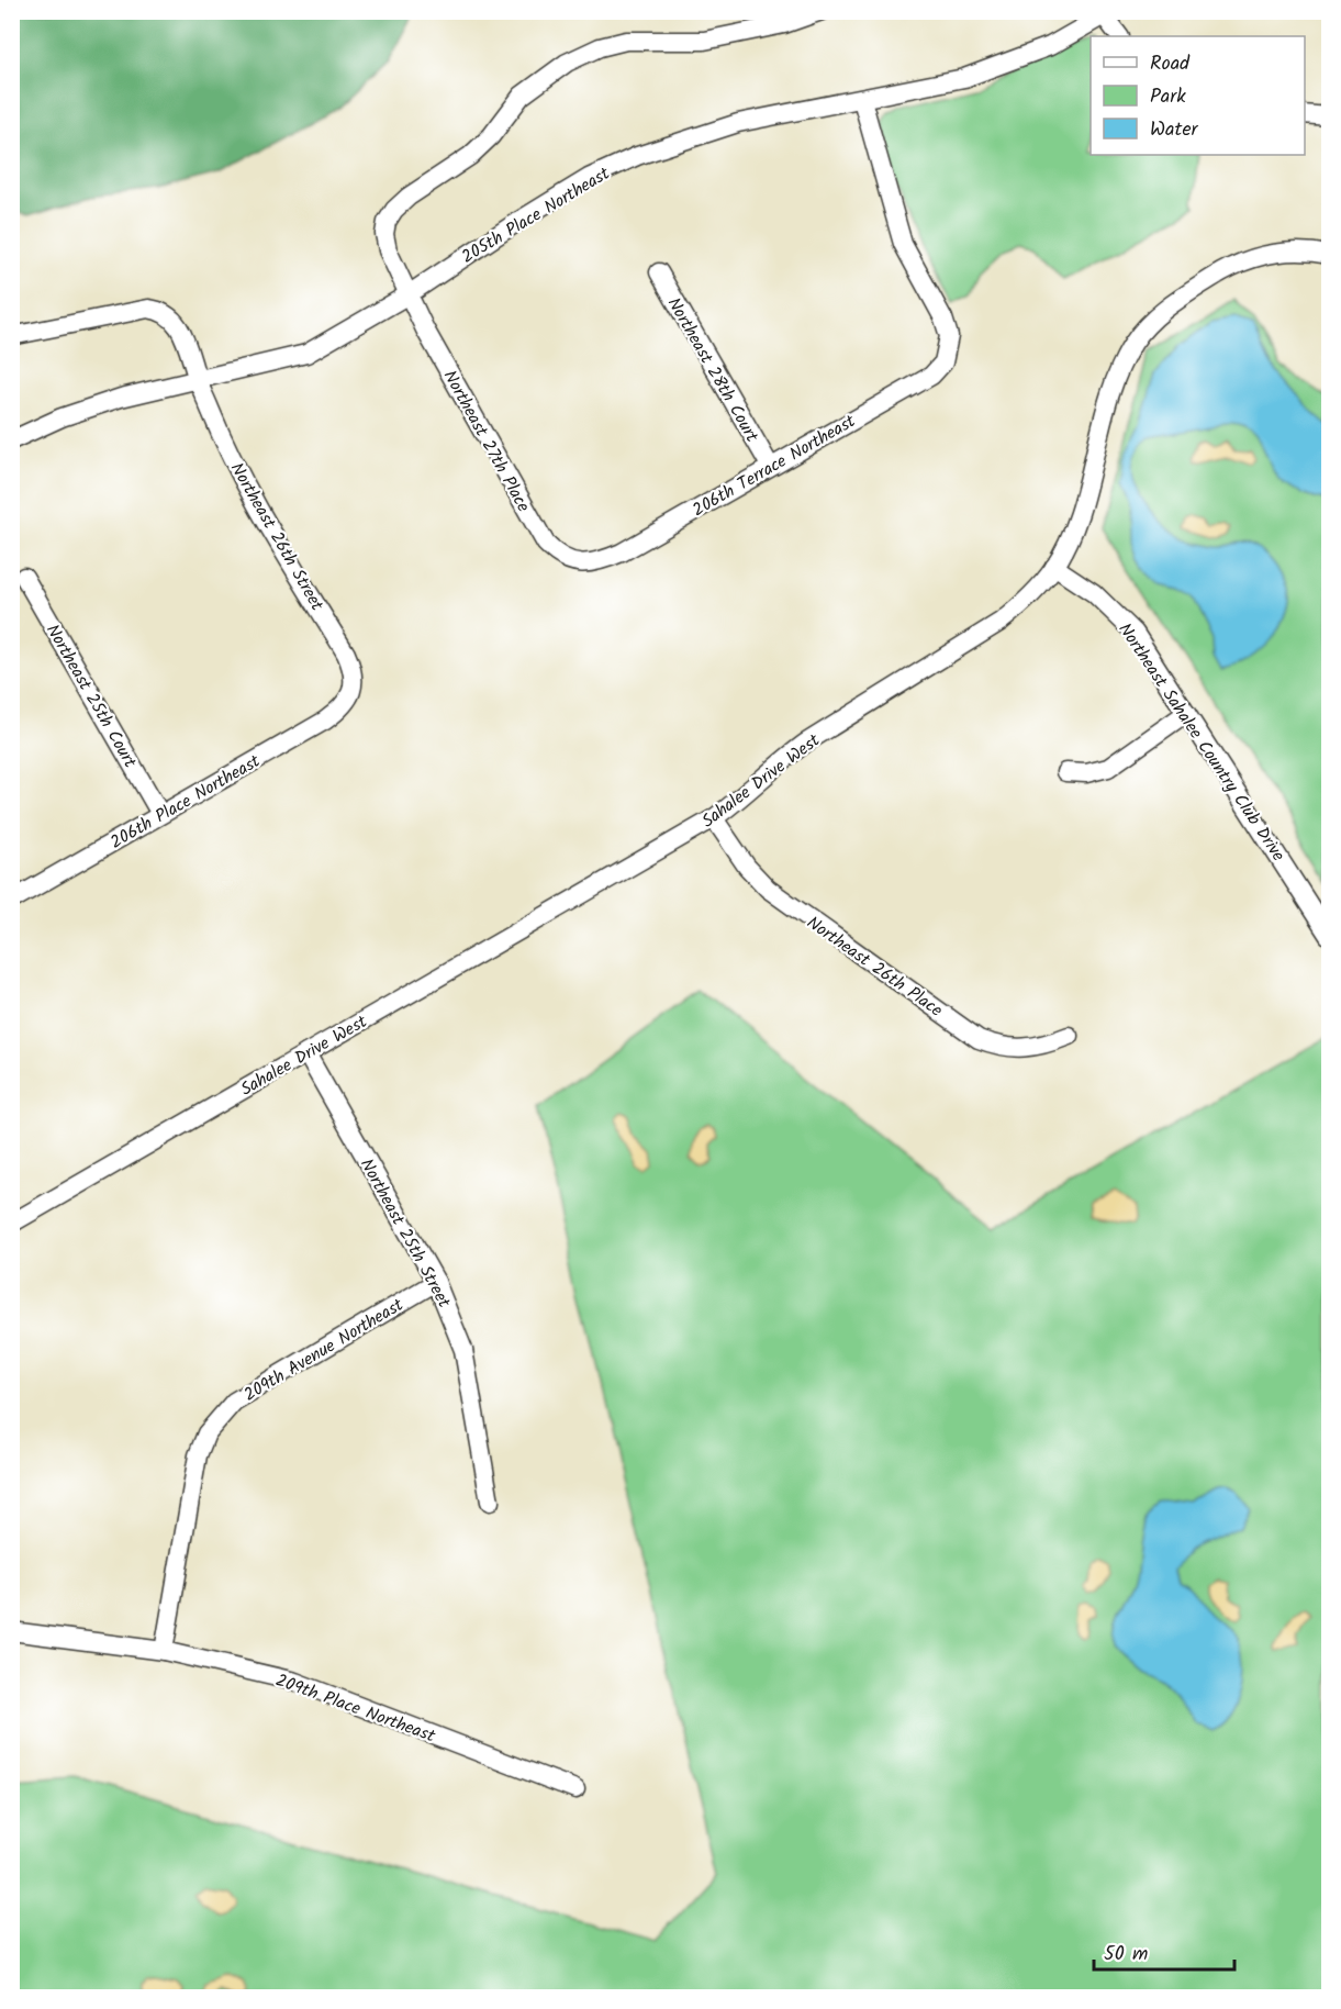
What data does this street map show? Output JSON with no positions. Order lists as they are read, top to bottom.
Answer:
{
  "streets": {
    "street": [
      "205th Place Northeast",
      "Northeast 28th Court",
      "Northeast 27th Place",
      "206th Terrace Northeast",
      "Northeast 26th Street",
      "Northeast 25th Court",
      "Northeast Sahalee Country Club Drive",
      "Sahalee Drive West",
      "206th Place Northeast",
      "Northeast 26th Place",
      "Northeast 25th Street",
      "209th Avenue Northeast",
      "209th Place Northeast"
    ]
  },
  "crossings": [
    ["205th Place Northeast", "Northeast 27th Place"],
    ["205th Place Northeast", "206th Terrace Northeast"],
    ["205th Place Northeast", "Northeast 26th Street"],
    ["Northeast 28th Court", "206th Terrace Northeast"],
    ["Northeast 27th Place", "206th Terrace Northeast"],
    ["Northeast 26th Street", "206th Place Northeast"],
    ["Northeast 25th Court", "206th Place Northeast"],
    ["Northeast Sahalee Country Club Drive", "Sahalee Drive West"],
    ["Sahalee Drive West", "Northeast 26th Place"],
    ["Sahalee Drive West", "Northeast 25th Street"],
    ["Northeast 25th Street", "209th Avenue Northeast"],
    ["209th Avenue Northeast", "209th Place Northeast"]
  ],
  "legend": ["Road", "Park", "Water"],
  "scale_bar": "50 m"
}
